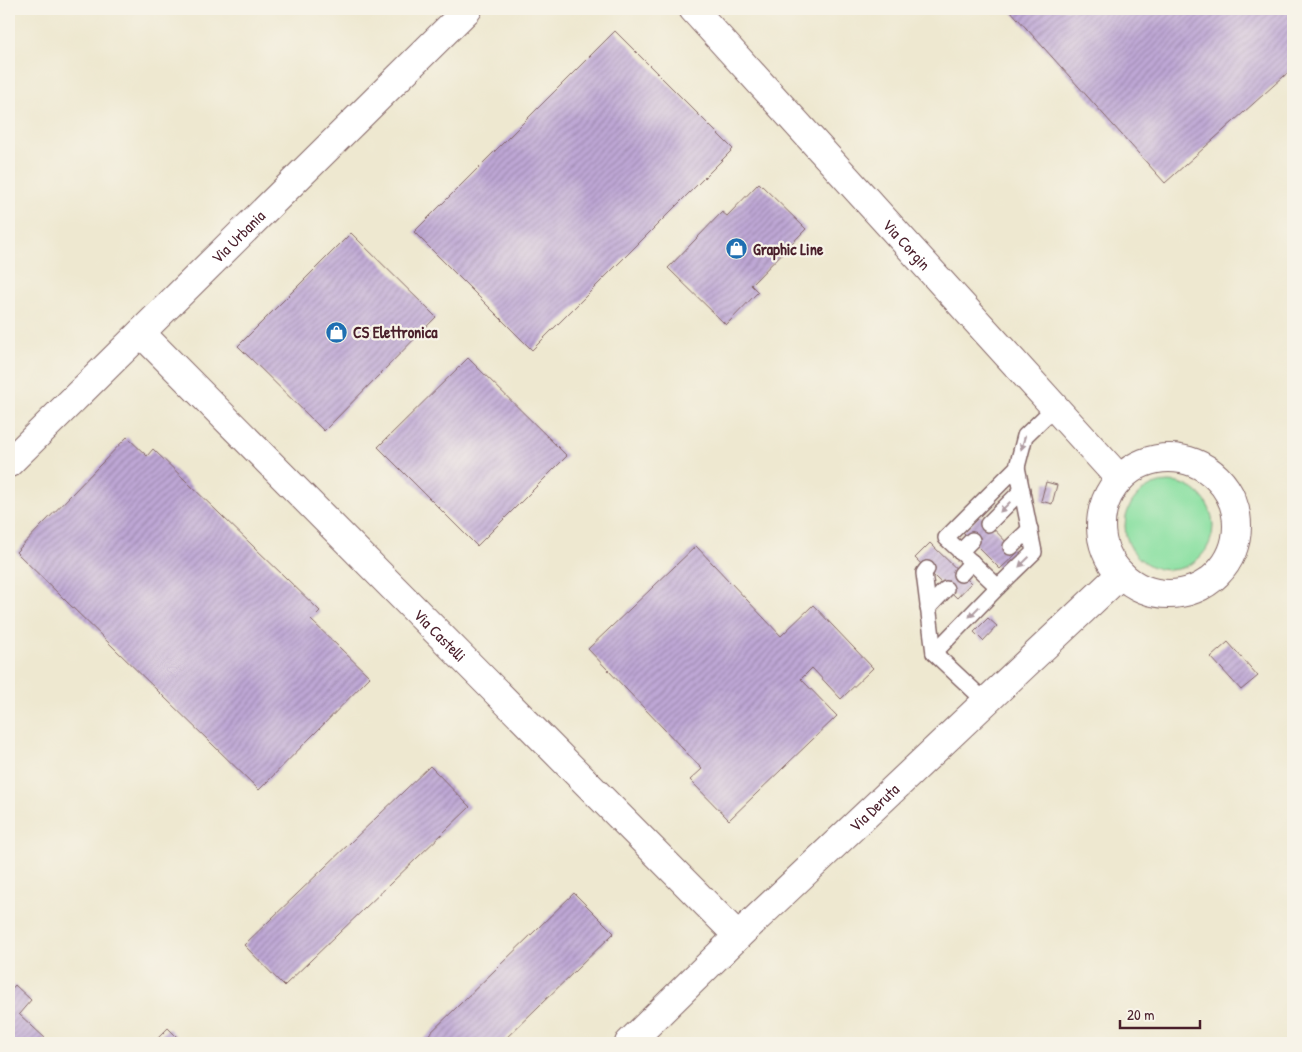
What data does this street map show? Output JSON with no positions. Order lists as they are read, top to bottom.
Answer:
{
  "streets": {
    "street": [
      "Via Urbania",
      "Via Corgin",
      "Via Castelli",
      "Via Deruta"
    ]
  },
  "crossings": [
    ["Via Urbania", "Via Castelli"],
    ["Via Corgin", "Via Deruta"],
    ["Via Castelli", "Via Deruta"]
  ],
  "places": {
    "shop": ["Graphic Line", "CS Elettronica"]
  },
  "scale_bar": "20 m"
}
